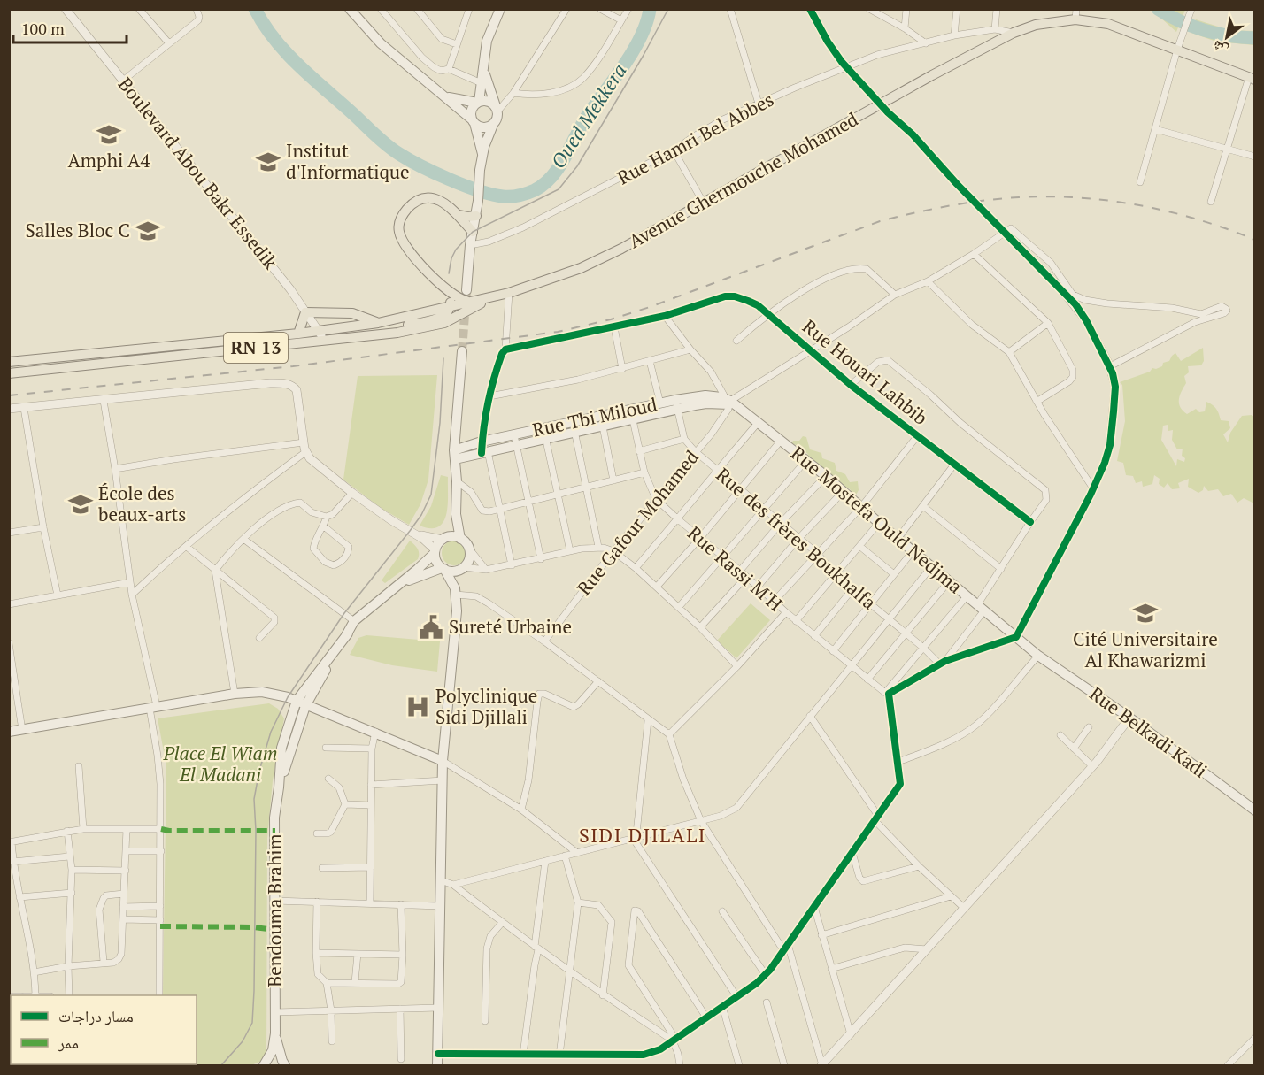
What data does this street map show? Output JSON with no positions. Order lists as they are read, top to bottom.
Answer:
{
  "streets": {
    "main road": [
      "Avenue Ghermouche Mohamed",
      "RN 13",
      "Rue Tbi Miloud",
      "Rue Mostefa Ould Nedjma",
      "Rue Belkadi Kadi",
      "Bendouma Brahim"
    ],
    "street": [
      "Rue Hamri Bel Abbes",
      "Boulevard Abou Bakr Essedik",
      "Rue Houari Lahbib",
      "Rue Gafour Mohamed",
      "Rue des frères Boukhalfa",
      "Rue Rassi M'H"
    ]
  },
  "crossings": [
    ["Rue Hamri Bel Abbes", "Avenue Ghermouche Mohamed"],
    ["Boulevard Abou Bakr Essedik", "RN 13"],
    ["Avenue Ghermouche Mohamed", "RN 13"],
    ["Rue Tbi Miloud", "Rue Mostefa Ould Nedjma"],
    ["Rue Tbi Miloud", "Rue Gafour Mohamed"],
    ["Rue Tbi Miloud", "Rue des frères Boukhalfa"],
    ["Rue Tbi Miloud", "Rue Rassi M'H"],
    ["Rue Mostefa Ould Nedjma", "Rue Gafour Mohamed"],
    ["Rue Mostefa Ould Nedjma", "Rue Belkadi Kadi"],
    ["Rue Gafour Mohamed", "Rue des frères Boukhalfa"],
    ["Rue Gafour Mohamed", "Rue Rassi M'H"]
  ],
  "districts": ["SIDI DJILALI"],
  "water": ["Oued Mekkera"],
  "parks": ["Place El Wiam El Madani"],
  "places": {
    "school or university": [
      "Amphi A4",
      "Institut d'Informatique",
      "Salles Bloc C",
      "École des beaux-arts",
      "Cité Universitaire Al Khawarizmi"
    ],
    "public building": ["Sureté Urbaine"],
    "hospital": ["Polyclinique Sidi Djillali"]
  },
  "legend": ["مسار دراجات", "ممر"],
  "scale_bar": "100 m",
  "north": "bottom left"
}
